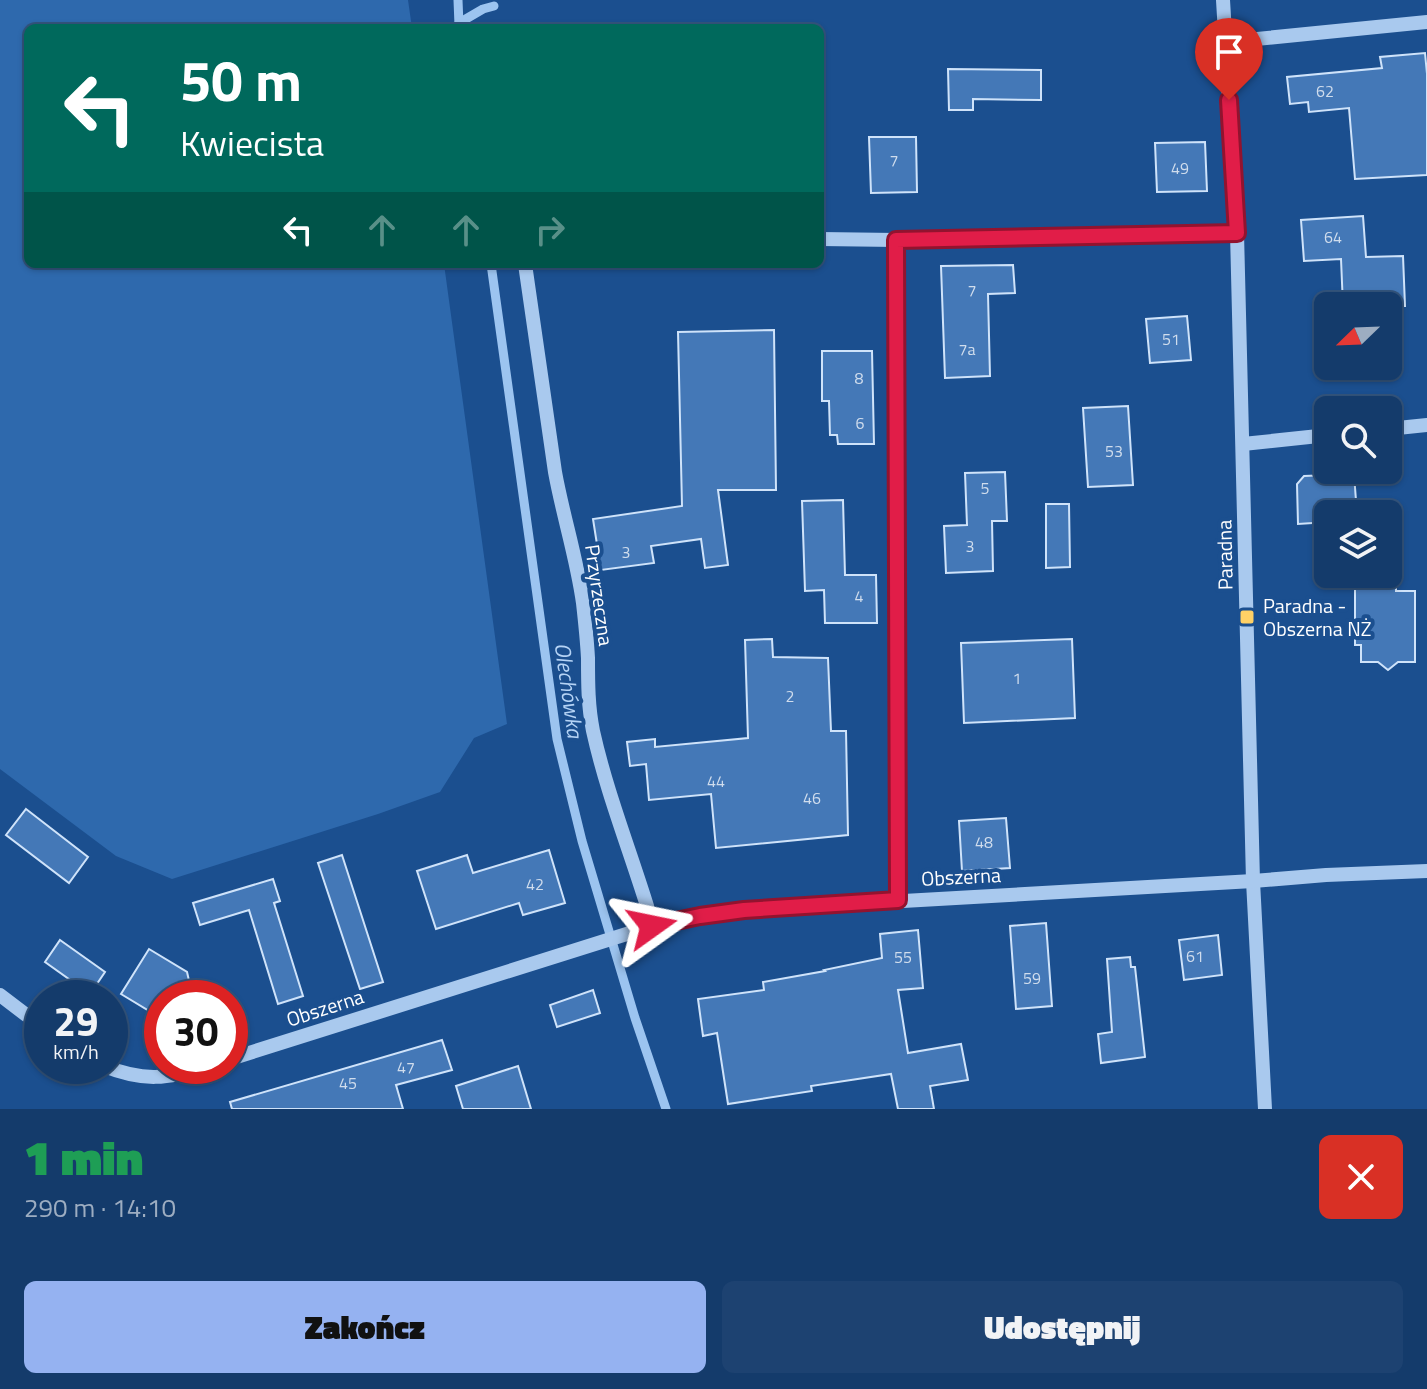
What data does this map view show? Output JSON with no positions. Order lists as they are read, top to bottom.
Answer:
{
  "streets": {
    "street": ["Paradna", "Przyrzeczna", "Obszerna"]
  },
  "crossings": [
    ["Paradna", "Obszerna"],
    ["Przyrzeczna", "Obszerna"]
  ],
  "water": ["Olechówka"],
  "places": {
    "transit": ["Paradna - Obszerna NŻ"]
  },
  "house_numbers": [
    "62",
    "7",
    "49",
    "64",
    "7",
    "51",
    "7a",
    "8",
    "6",
    "53",
    "5",
    "3",
    "3",
    "4",
    "1",
    "2",
    "44",
    "46",
    "48",
    "42",
    "61",
    "55",
    "59",
    "47",
    "45"
  ],
  "north": "bottom left",
  "page": {
    "turn": ["50 m", "Kwiecista"],
    "speed": "29 km/h",
    "limit": "30",
    "heading": ["1 min", "290 m · 14:10"],
    "buttons": ["Zakończ", "Udostępnij"]
  }
}
